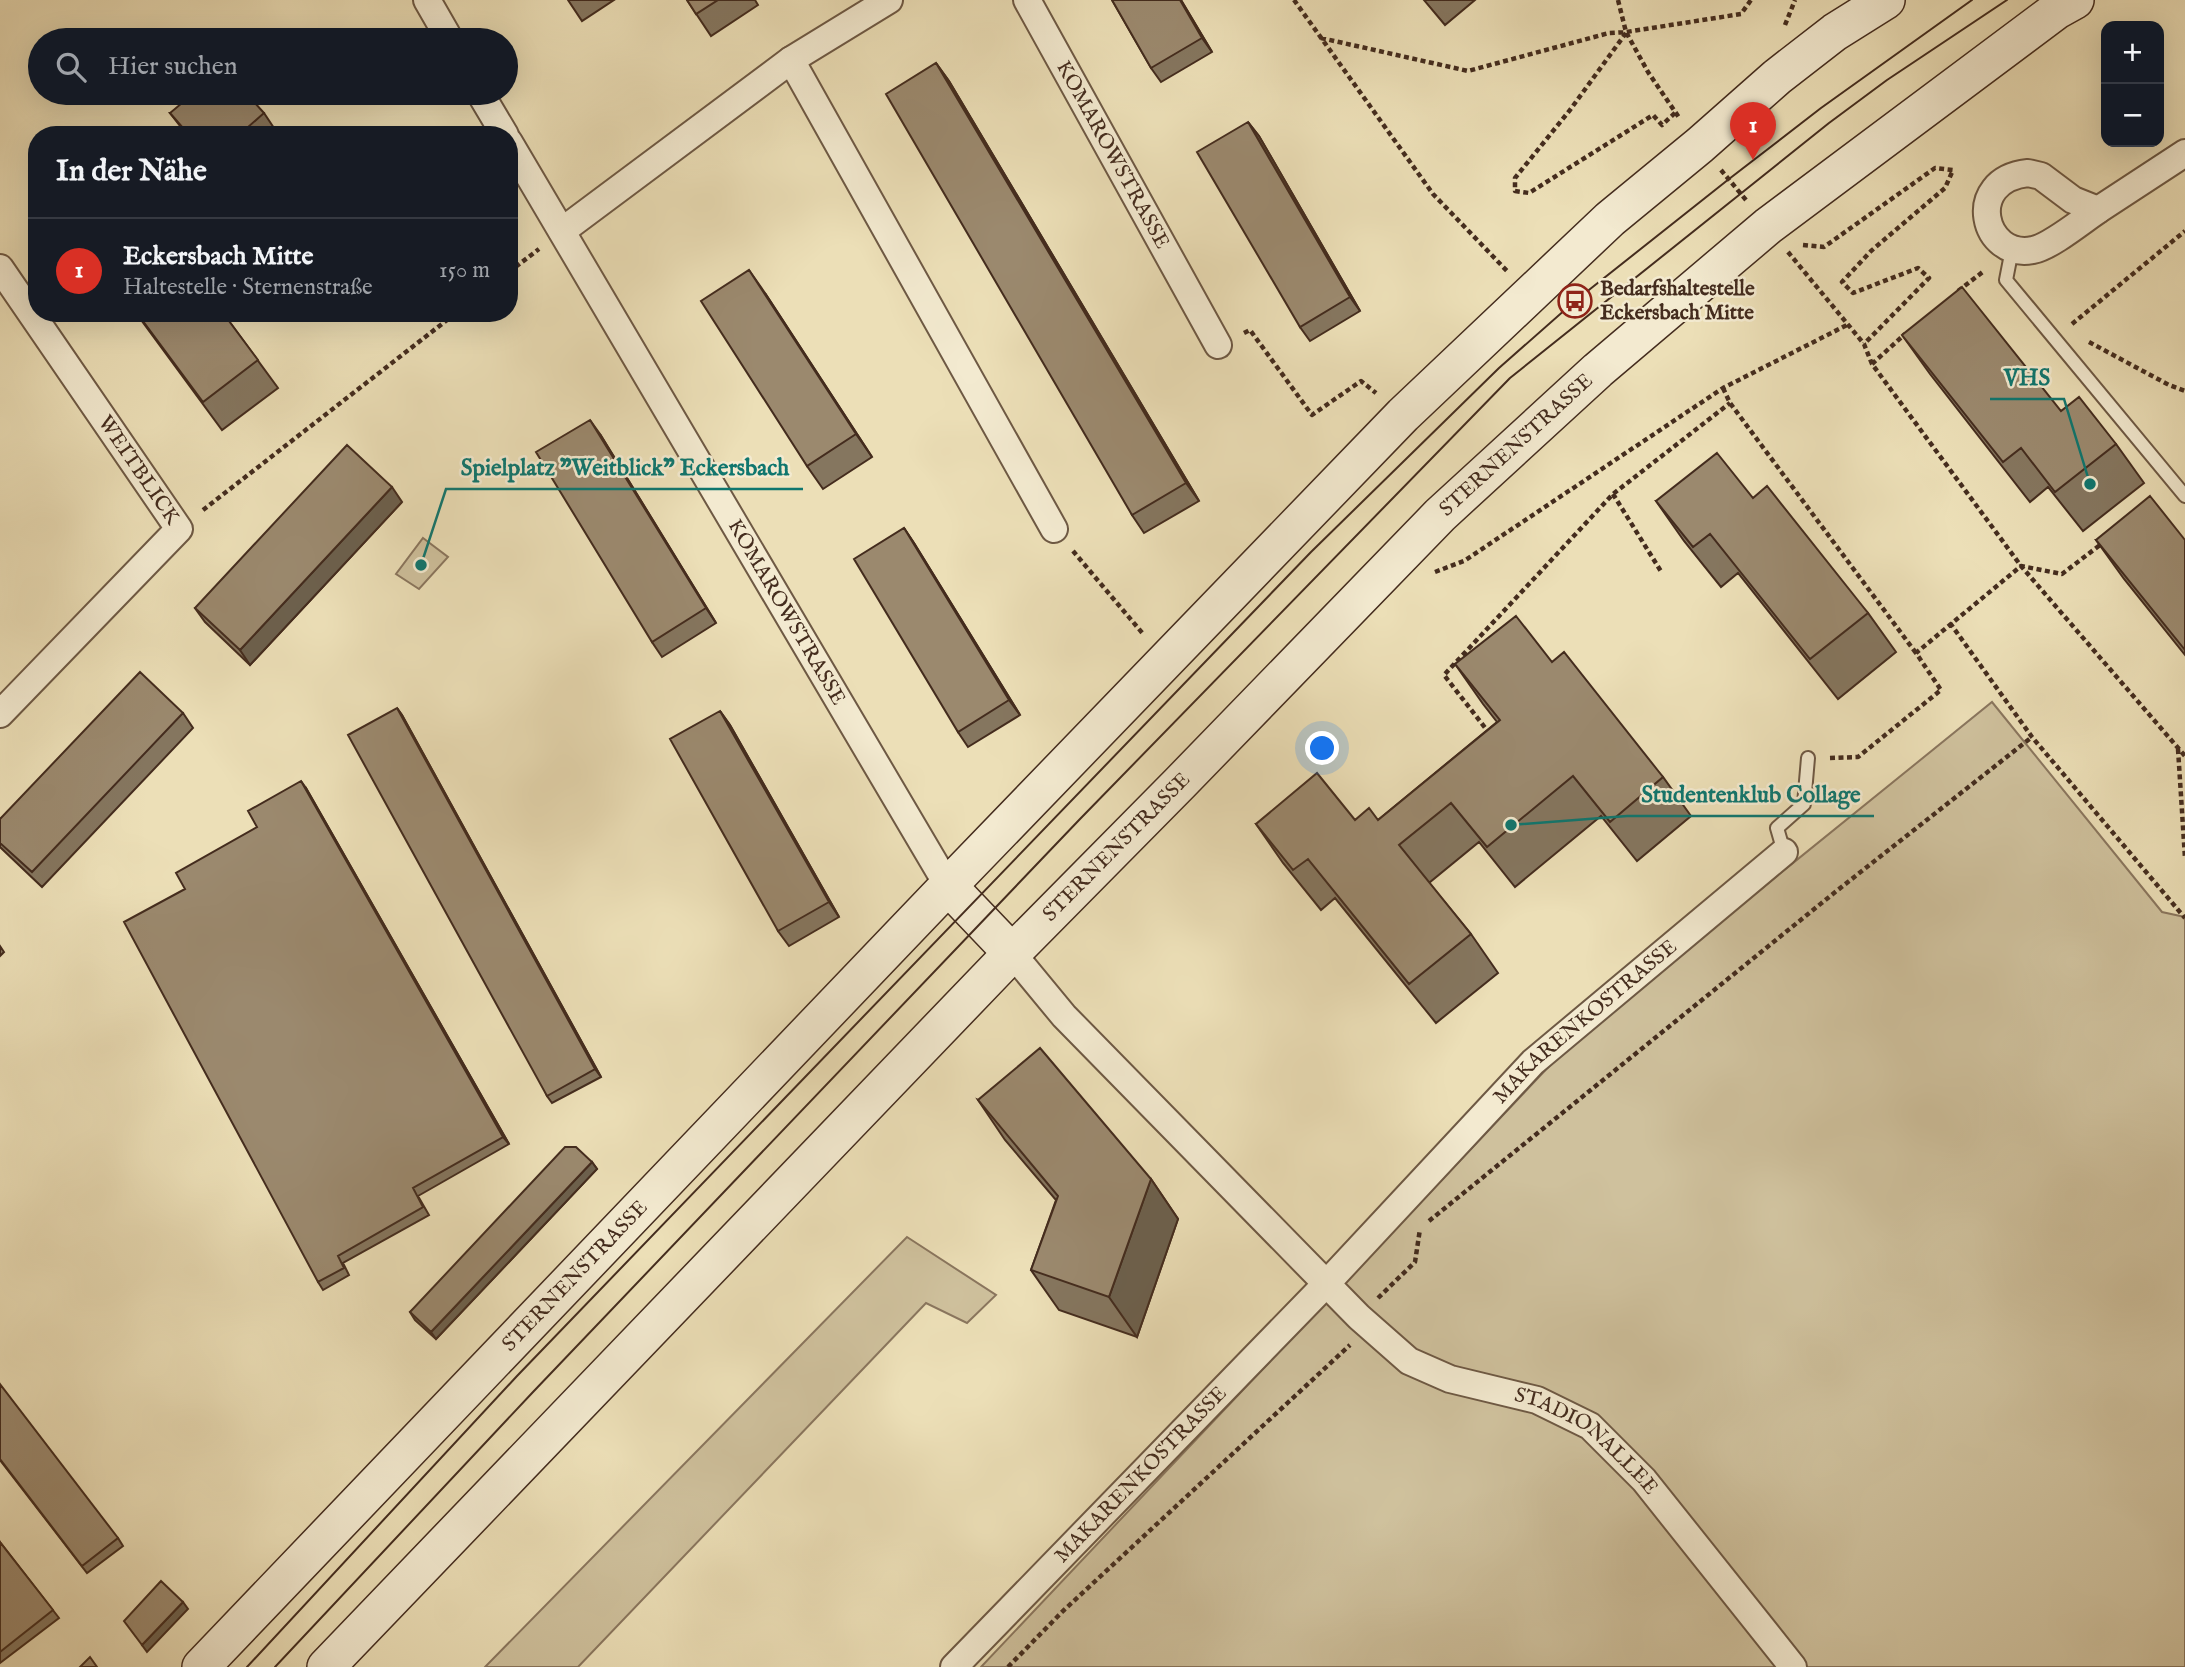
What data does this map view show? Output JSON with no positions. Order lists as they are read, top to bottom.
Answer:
{
  "streets": {
    "street": [
      "KOMAROWSTRASSE",
      "STERNENSTRASSE",
      "WEITBLICK",
      "MAKARENKOSTRASSE",
      "STADIONALLEE"
    ]
  },
  "crossings": [
    ["KOMAROWSTRASSE", "STERNENSTRASSE"],
    ["MAKARENKOSTRASSE", "STADIONALLEE"]
  ],
  "places": {
    "bus stop": ["Bedarfshaltestelle Eckersbach Mitte"],
    "other": ["VHS", "Spielplatz \"Weitblick\" Eckersbach", "Studentenklub Collage"]
  },
  "page": {
    "map_buttons": ["+", "−"],
    "search": "Hier suchen",
    "pins": "1",
    "heading": "In der Nähe",
    "list": [
      {
        "mark": "1",
        "name": "Eckersbach Mitte",
        "note": "Haltestelle · Sternenstraße",
        "value": "150 m"
      }
    ]
  }
}
